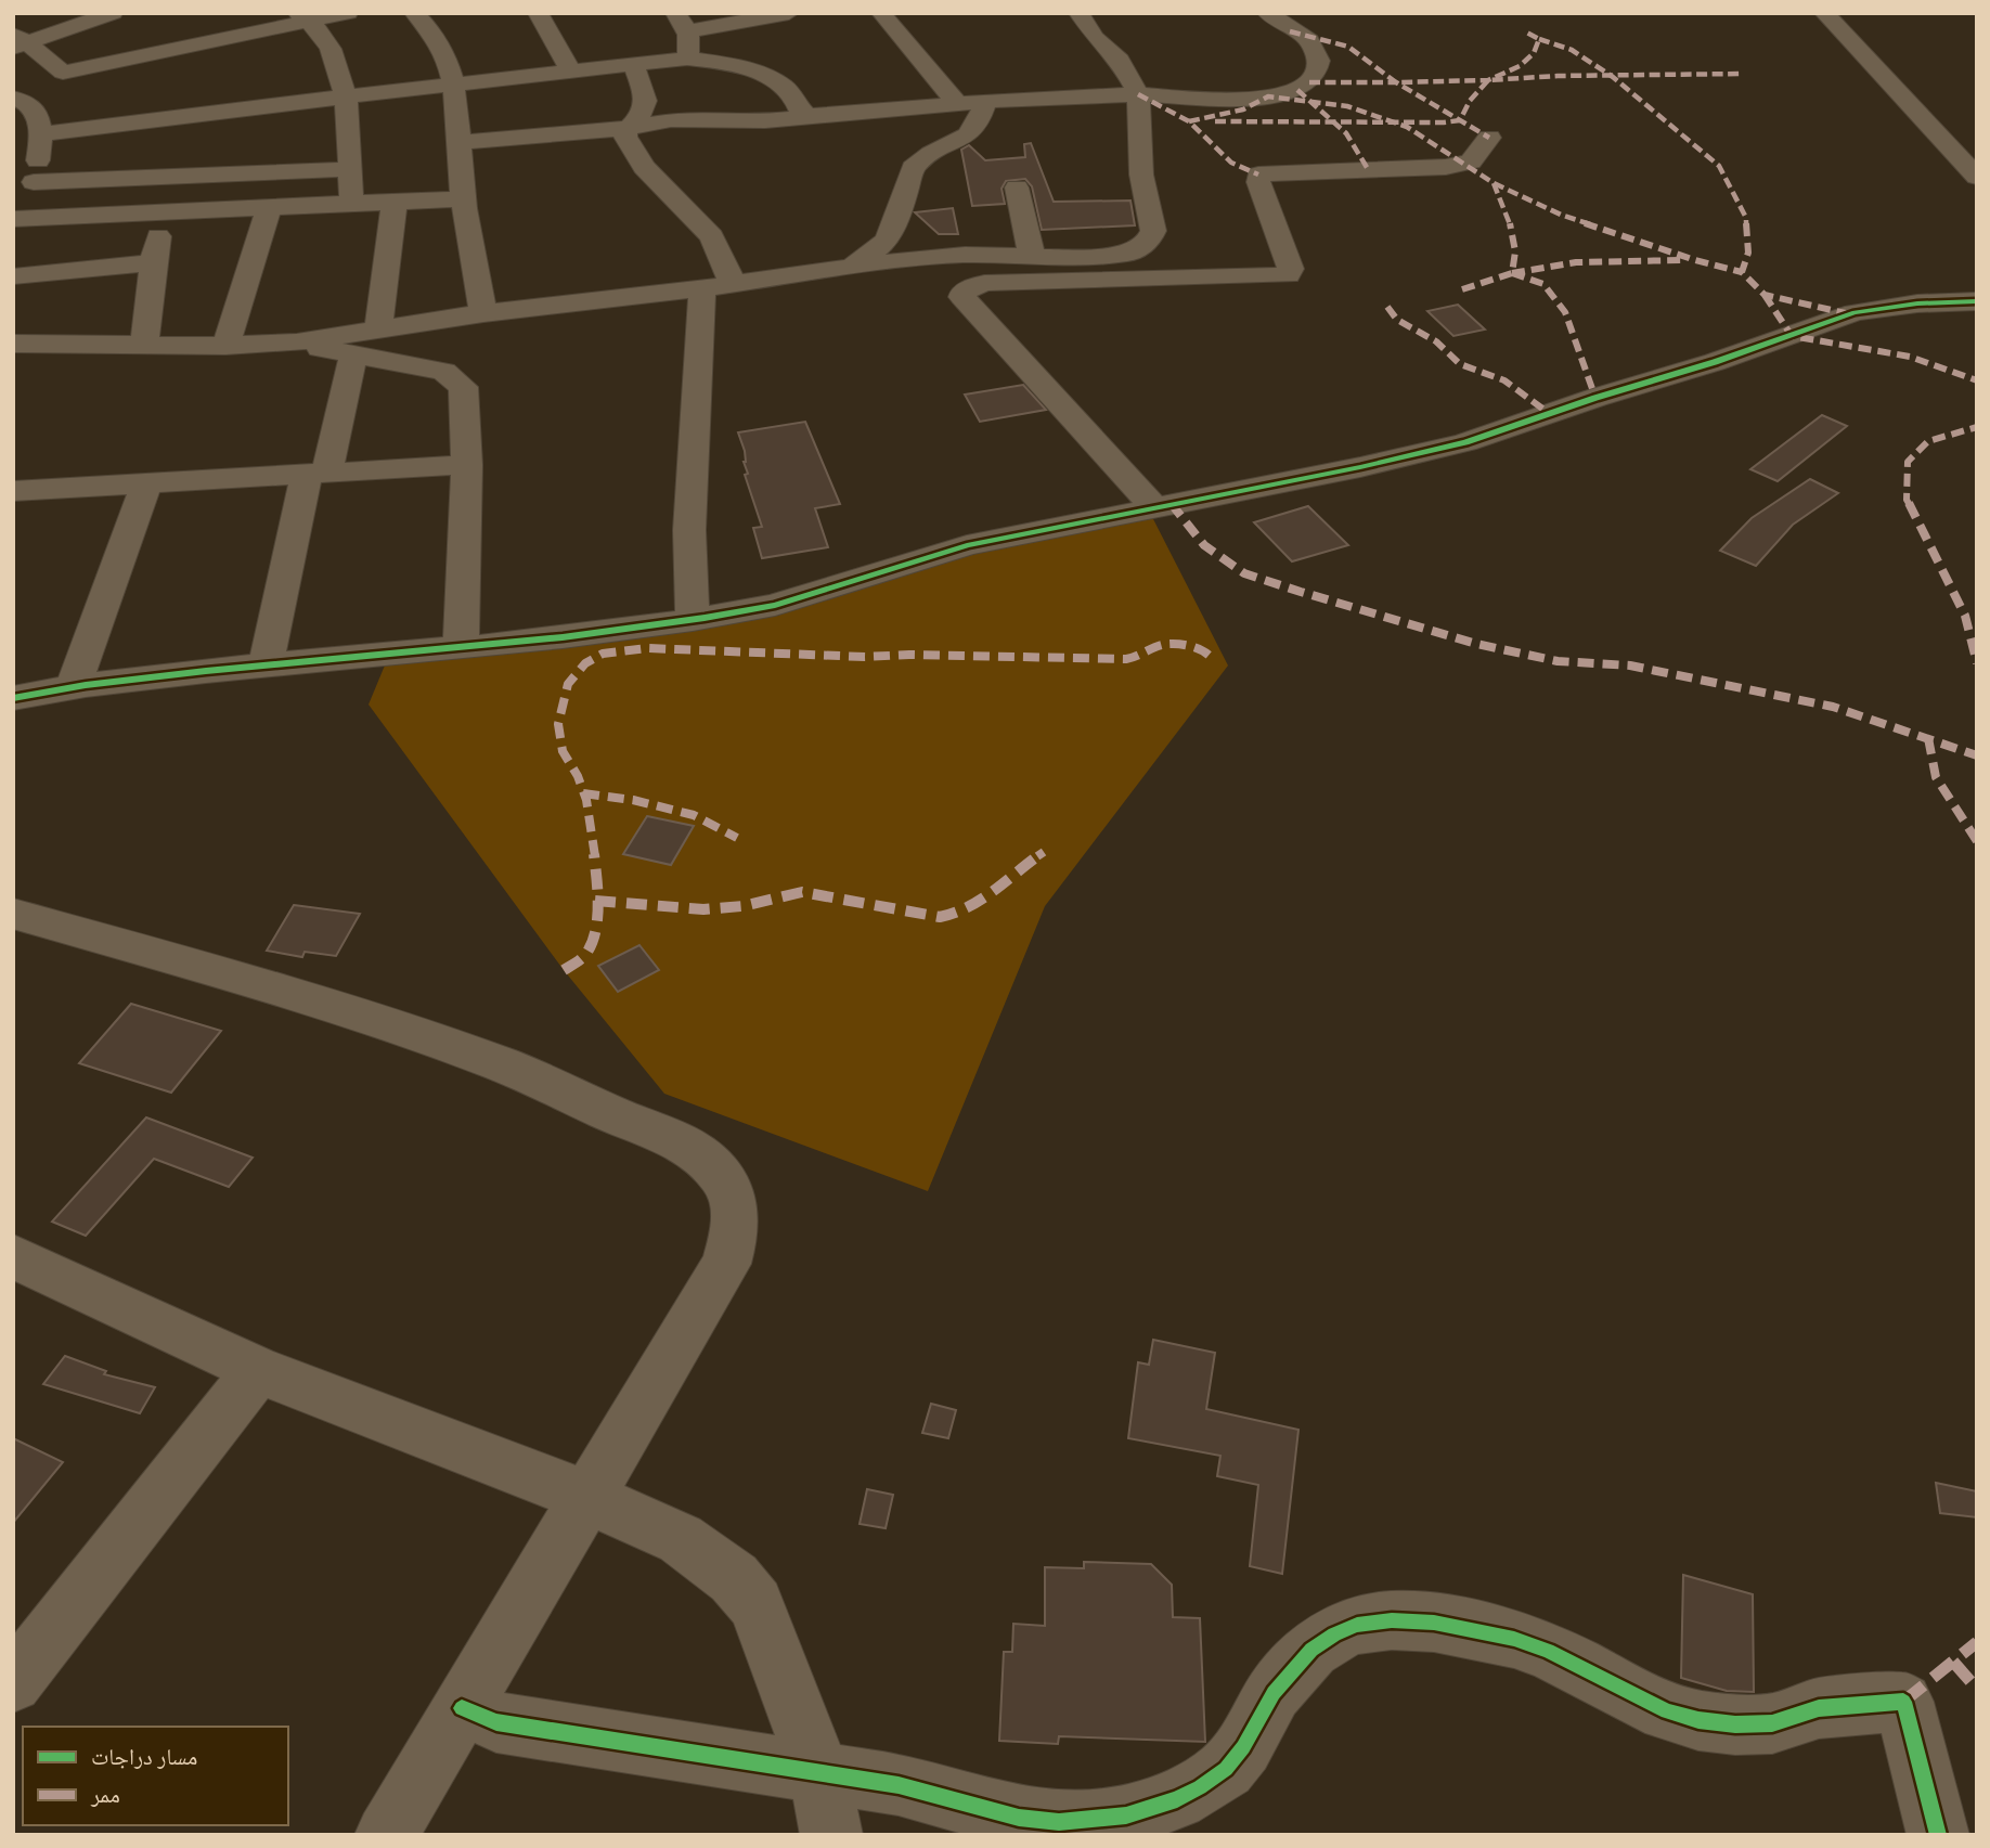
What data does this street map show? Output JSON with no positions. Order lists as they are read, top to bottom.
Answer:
{
  "legend": ["مسار دراجات", "ممر"]
}
